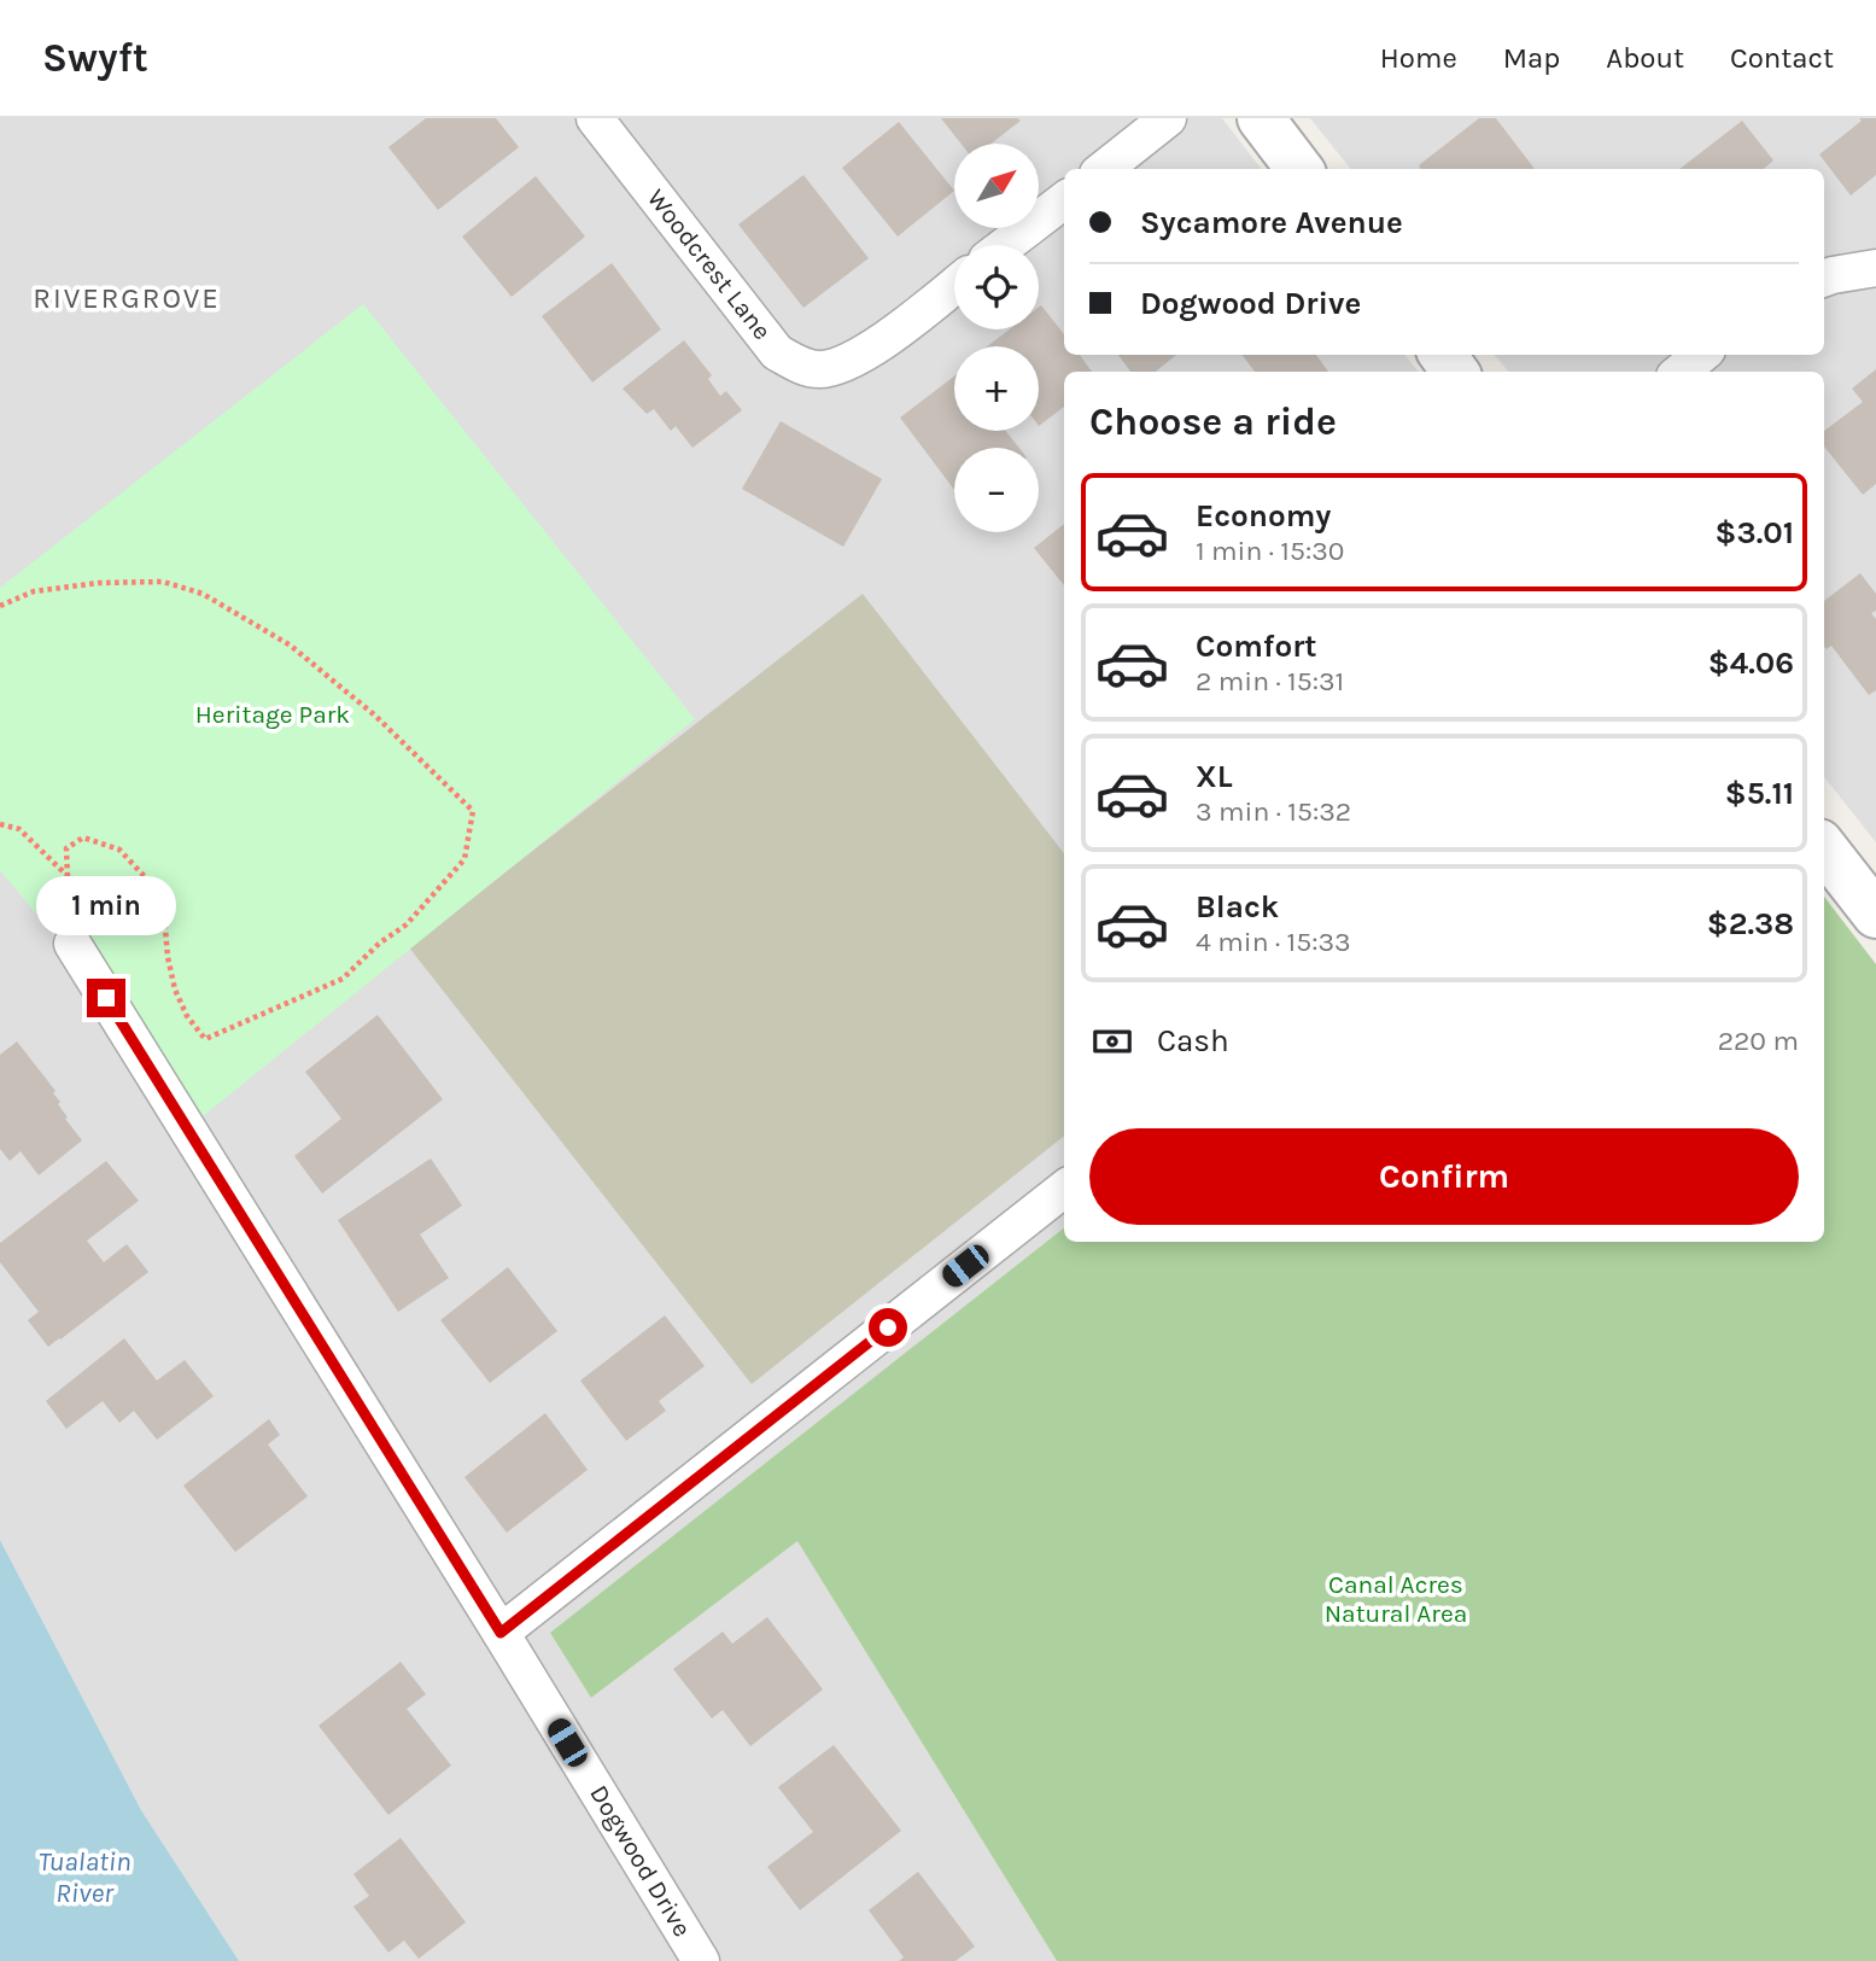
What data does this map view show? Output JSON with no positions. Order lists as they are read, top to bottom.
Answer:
{
  "streets": {
    "street": ["Woodcrest Lane", "Dogwood Drive"]
  },
  "districts": ["RIVERGROVE"],
  "water": ["Tualatin River"],
  "parks": ["Heritage Park", "Canal Acres Natural Area"],
  "north": "top right",
  "page": {
    "header": "Swyft",
    "nav": [
      "Home",
      "Map",
      "About",
      "Contact"
    ],
    "map_buttons": ["+", "−"],
    "banner": ["Sycamore Avenue", "Dogwood Drive"],
    "heading": "Choose a ride",
    "list": [
      {
        "name": "Economy",
        "note": "1 min · 15:30",
        "value": "$3.01"
      },
      {
        "name": "Comfort",
        "note": "2 min · 15:31",
        "value": "$4.06"
      },
      {
        "name": "XL",
        "note": "3 min · 15:32",
        "value": "$5.11"
      },
      {
        "name": "Black",
        "note": "4 min · 15:33",
        "value": "$2.38"
      }
    ],
    "bubble": "1 min",
    "pay": ["Cash", "220 m"],
    "buttons": "Confirm"
  }
}
